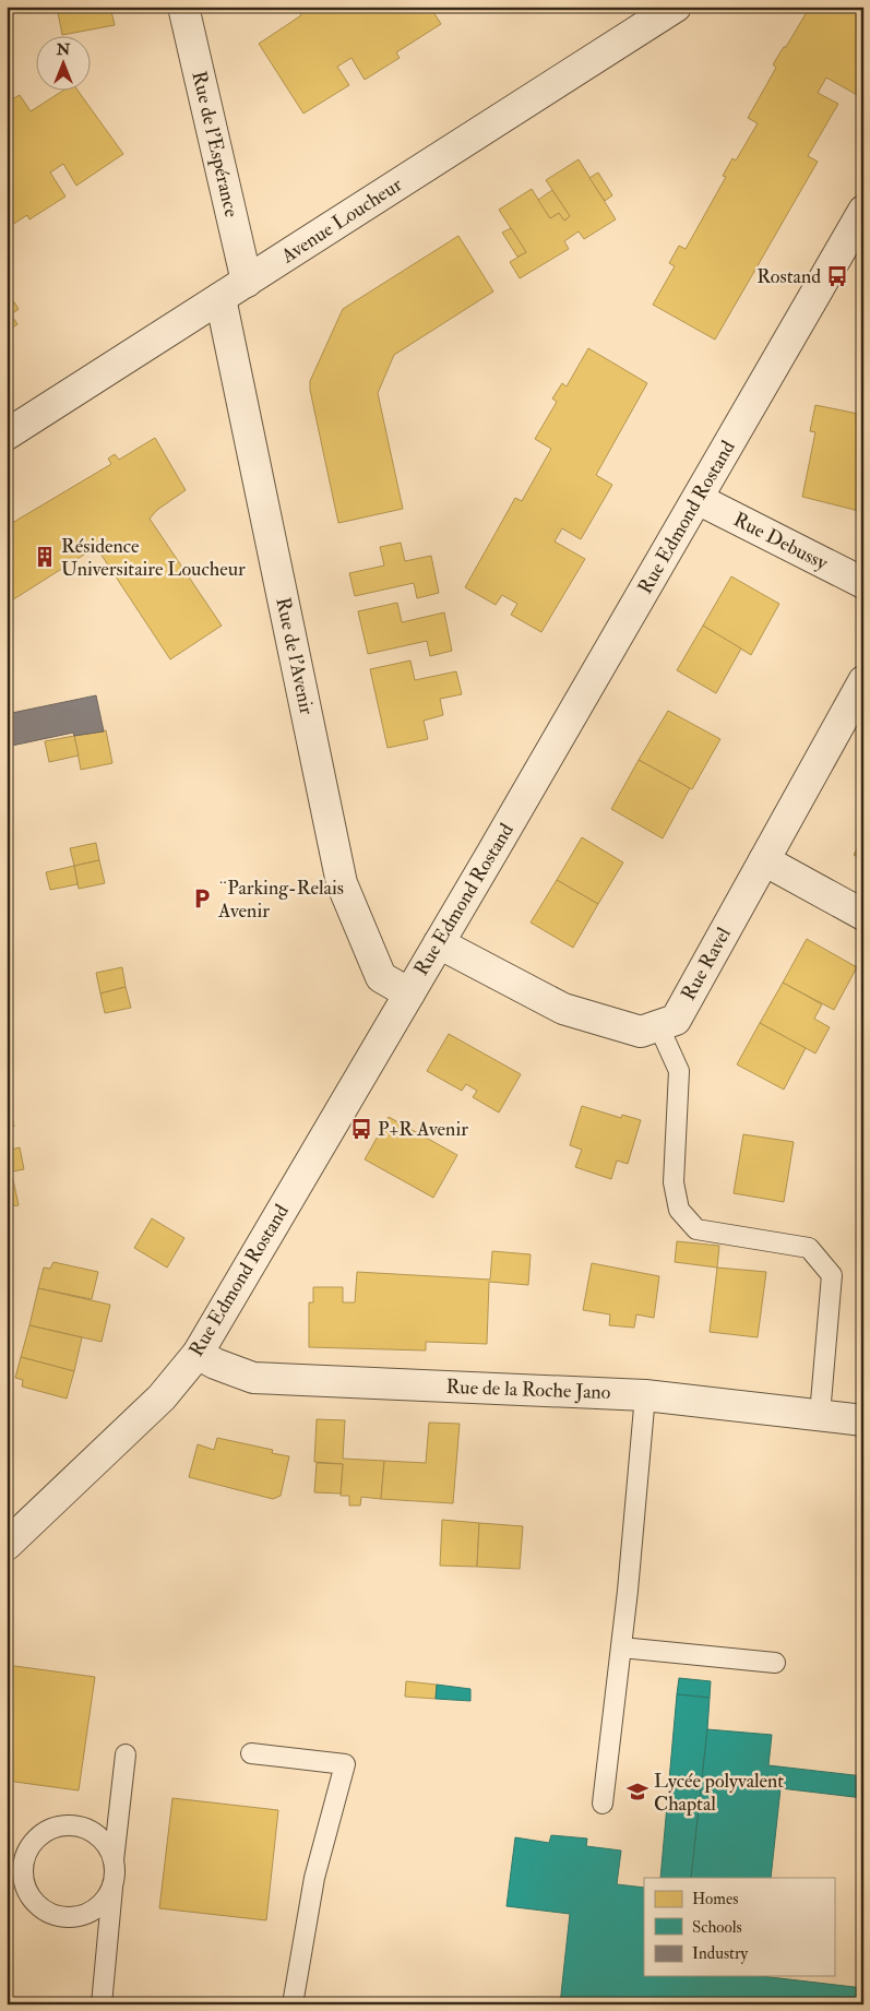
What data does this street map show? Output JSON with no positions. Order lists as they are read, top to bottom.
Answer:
{
  "streets": {
    "street": [
      "Rue de l'Espérance",
      "Avenue Loucheur",
      "Rue Edmond Rostand",
      "Rue Debussy",
      "Rue de l'Avenir",
      "Rue Ravel",
      "Rue de la Roche Jano"
    ]
  },
  "crossings": [
    ["Rue de l'Espérance", "Avenue Loucheur"],
    ["Avenue Loucheur", "Rue de l'Avenir"],
    ["Rue Edmond Rostand", "Rue Debussy"],
    ["Rue Edmond Rostand", "Rue de l'Avenir"],
    ["Rue Edmond Rostand", "Rue Ravel"],
    ["Rue Edmond Rostand", "Rue de la Roche Jano"]
  ],
  "places": {
    "bus stop": ["Rostand", "P+R Avenir"],
    "building": ["Résidence Universitaire Loucheur"],
    "parking": ["¨Parking-Relais Avenir"],
    "school or university": ["Lycée polyvalent Chaptal"]
  },
  "legend": ["Homes", "Schools", "Industry"],
  "north": "top"
}
